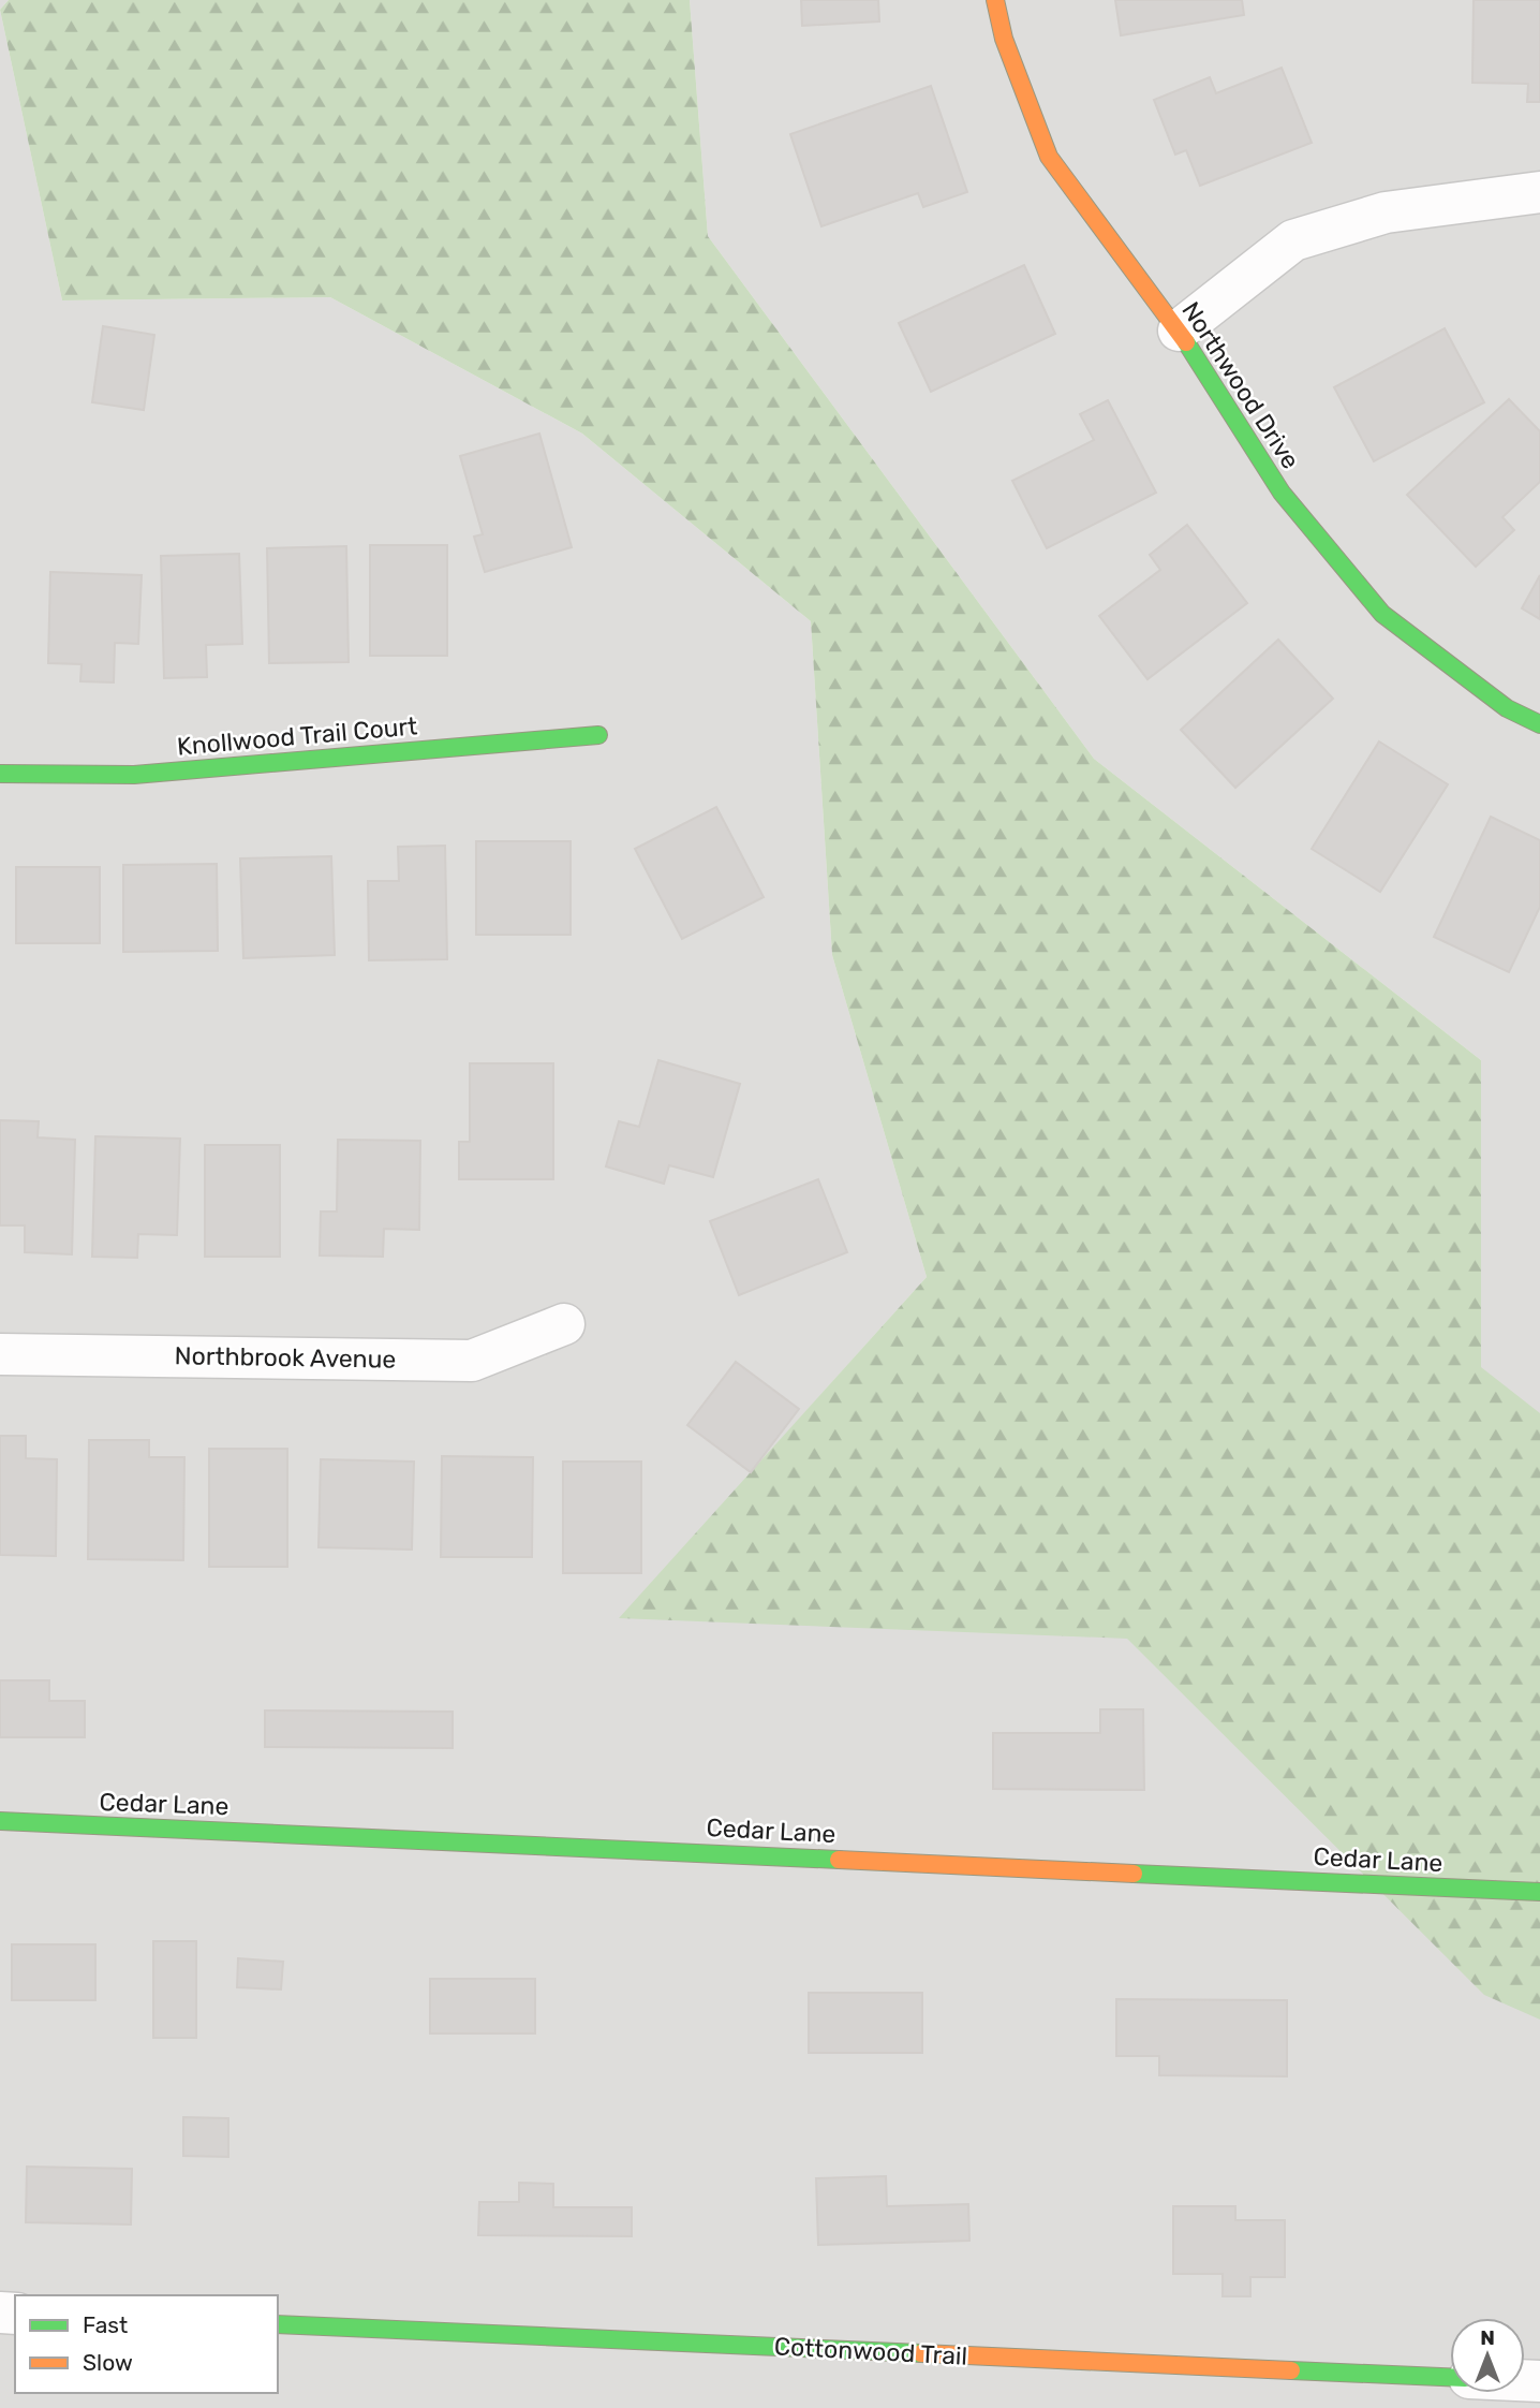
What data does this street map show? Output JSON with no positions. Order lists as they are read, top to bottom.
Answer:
{
  "streets": {
    "street": [
      "Northwood Drive",
      "Knollwood Trail Court",
      "Northbrook Avenue",
      "Cedar Lane",
      "Cottonwood Trail"
    ]
  },
  "legend": ["Fast", "Slow"],
  "north": "top"
}
